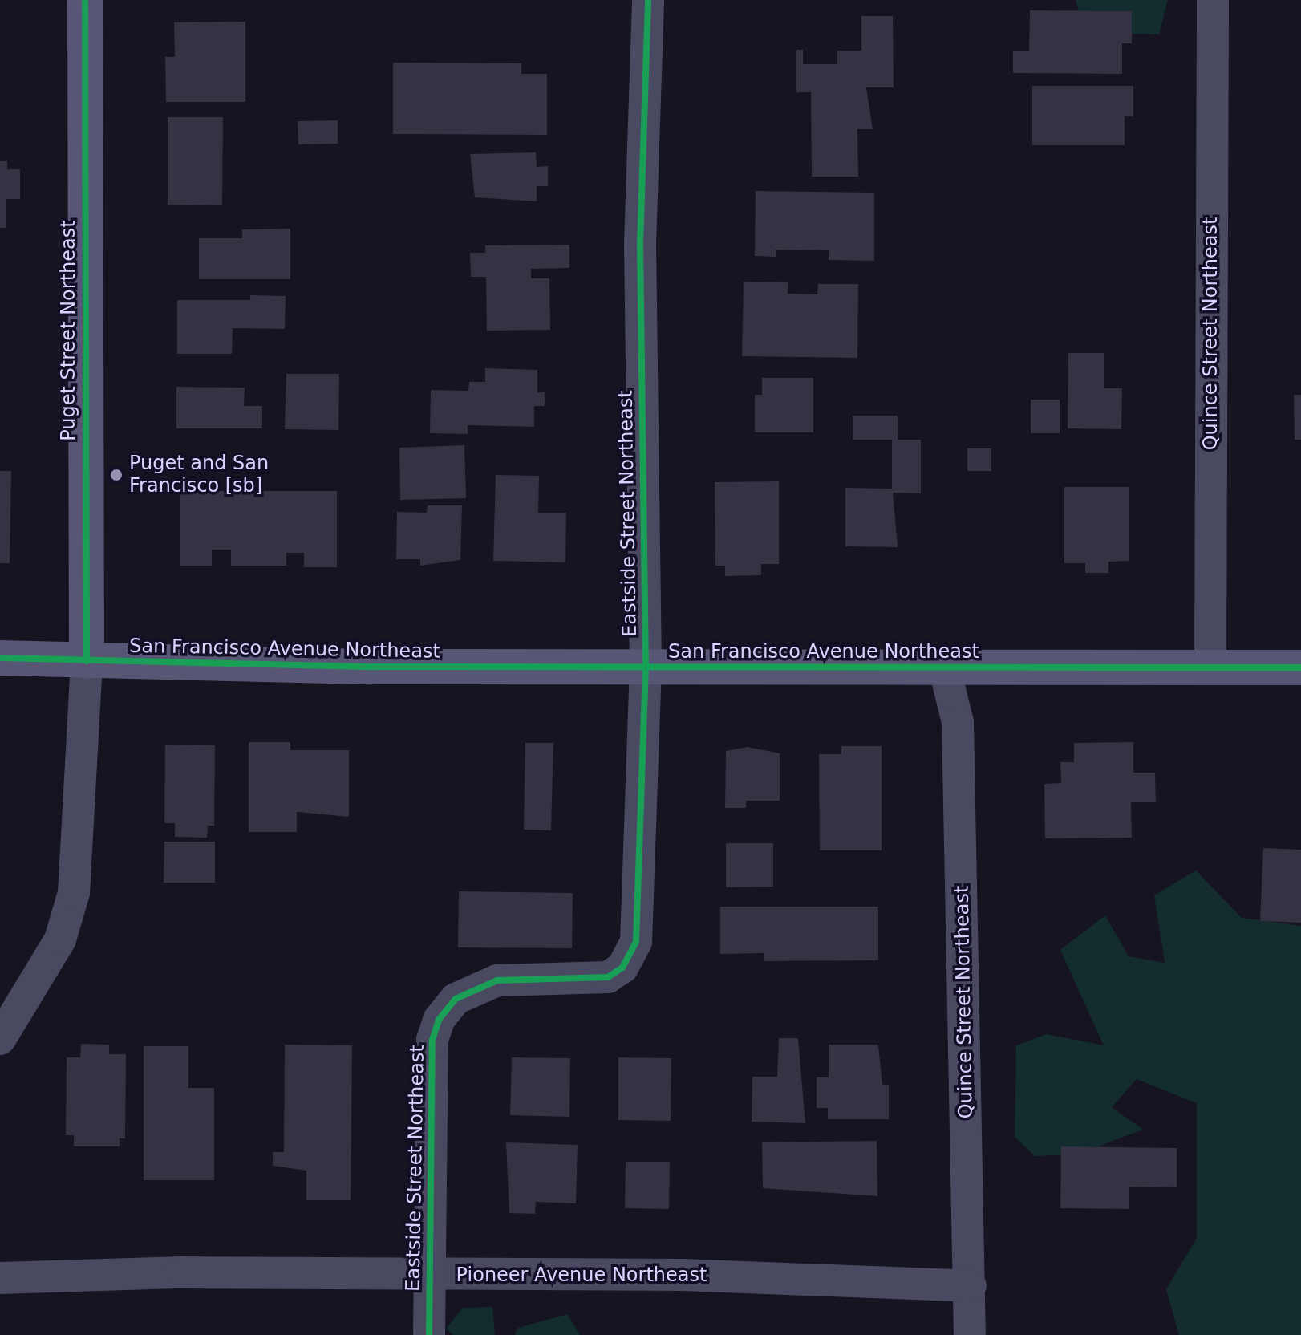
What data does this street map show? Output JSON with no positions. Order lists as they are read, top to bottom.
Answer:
{
  "streets": {
    "street": [
      "Puget Street Northeast",
      "Quince Street Northeast",
      "Eastside Street Northeast",
      "San Francisco Avenue Northeast",
      "Pioneer Avenue Northeast"
    ]
  },
  "crossings": [
    ["Puget Street Northeast", "San Francisco Avenue Northeast"],
    ["Quince Street Northeast", "San Francisco Avenue Northeast"],
    ["Quince Street Northeast", "Pioneer Avenue Northeast"],
    ["Eastside Street Northeast", "San Francisco Avenue Northeast"],
    ["Eastside Street Northeast", "Pioneer Avenue Northeast"]
  ],
  "places": ["Puget and San Francisco [sb]"]
}
